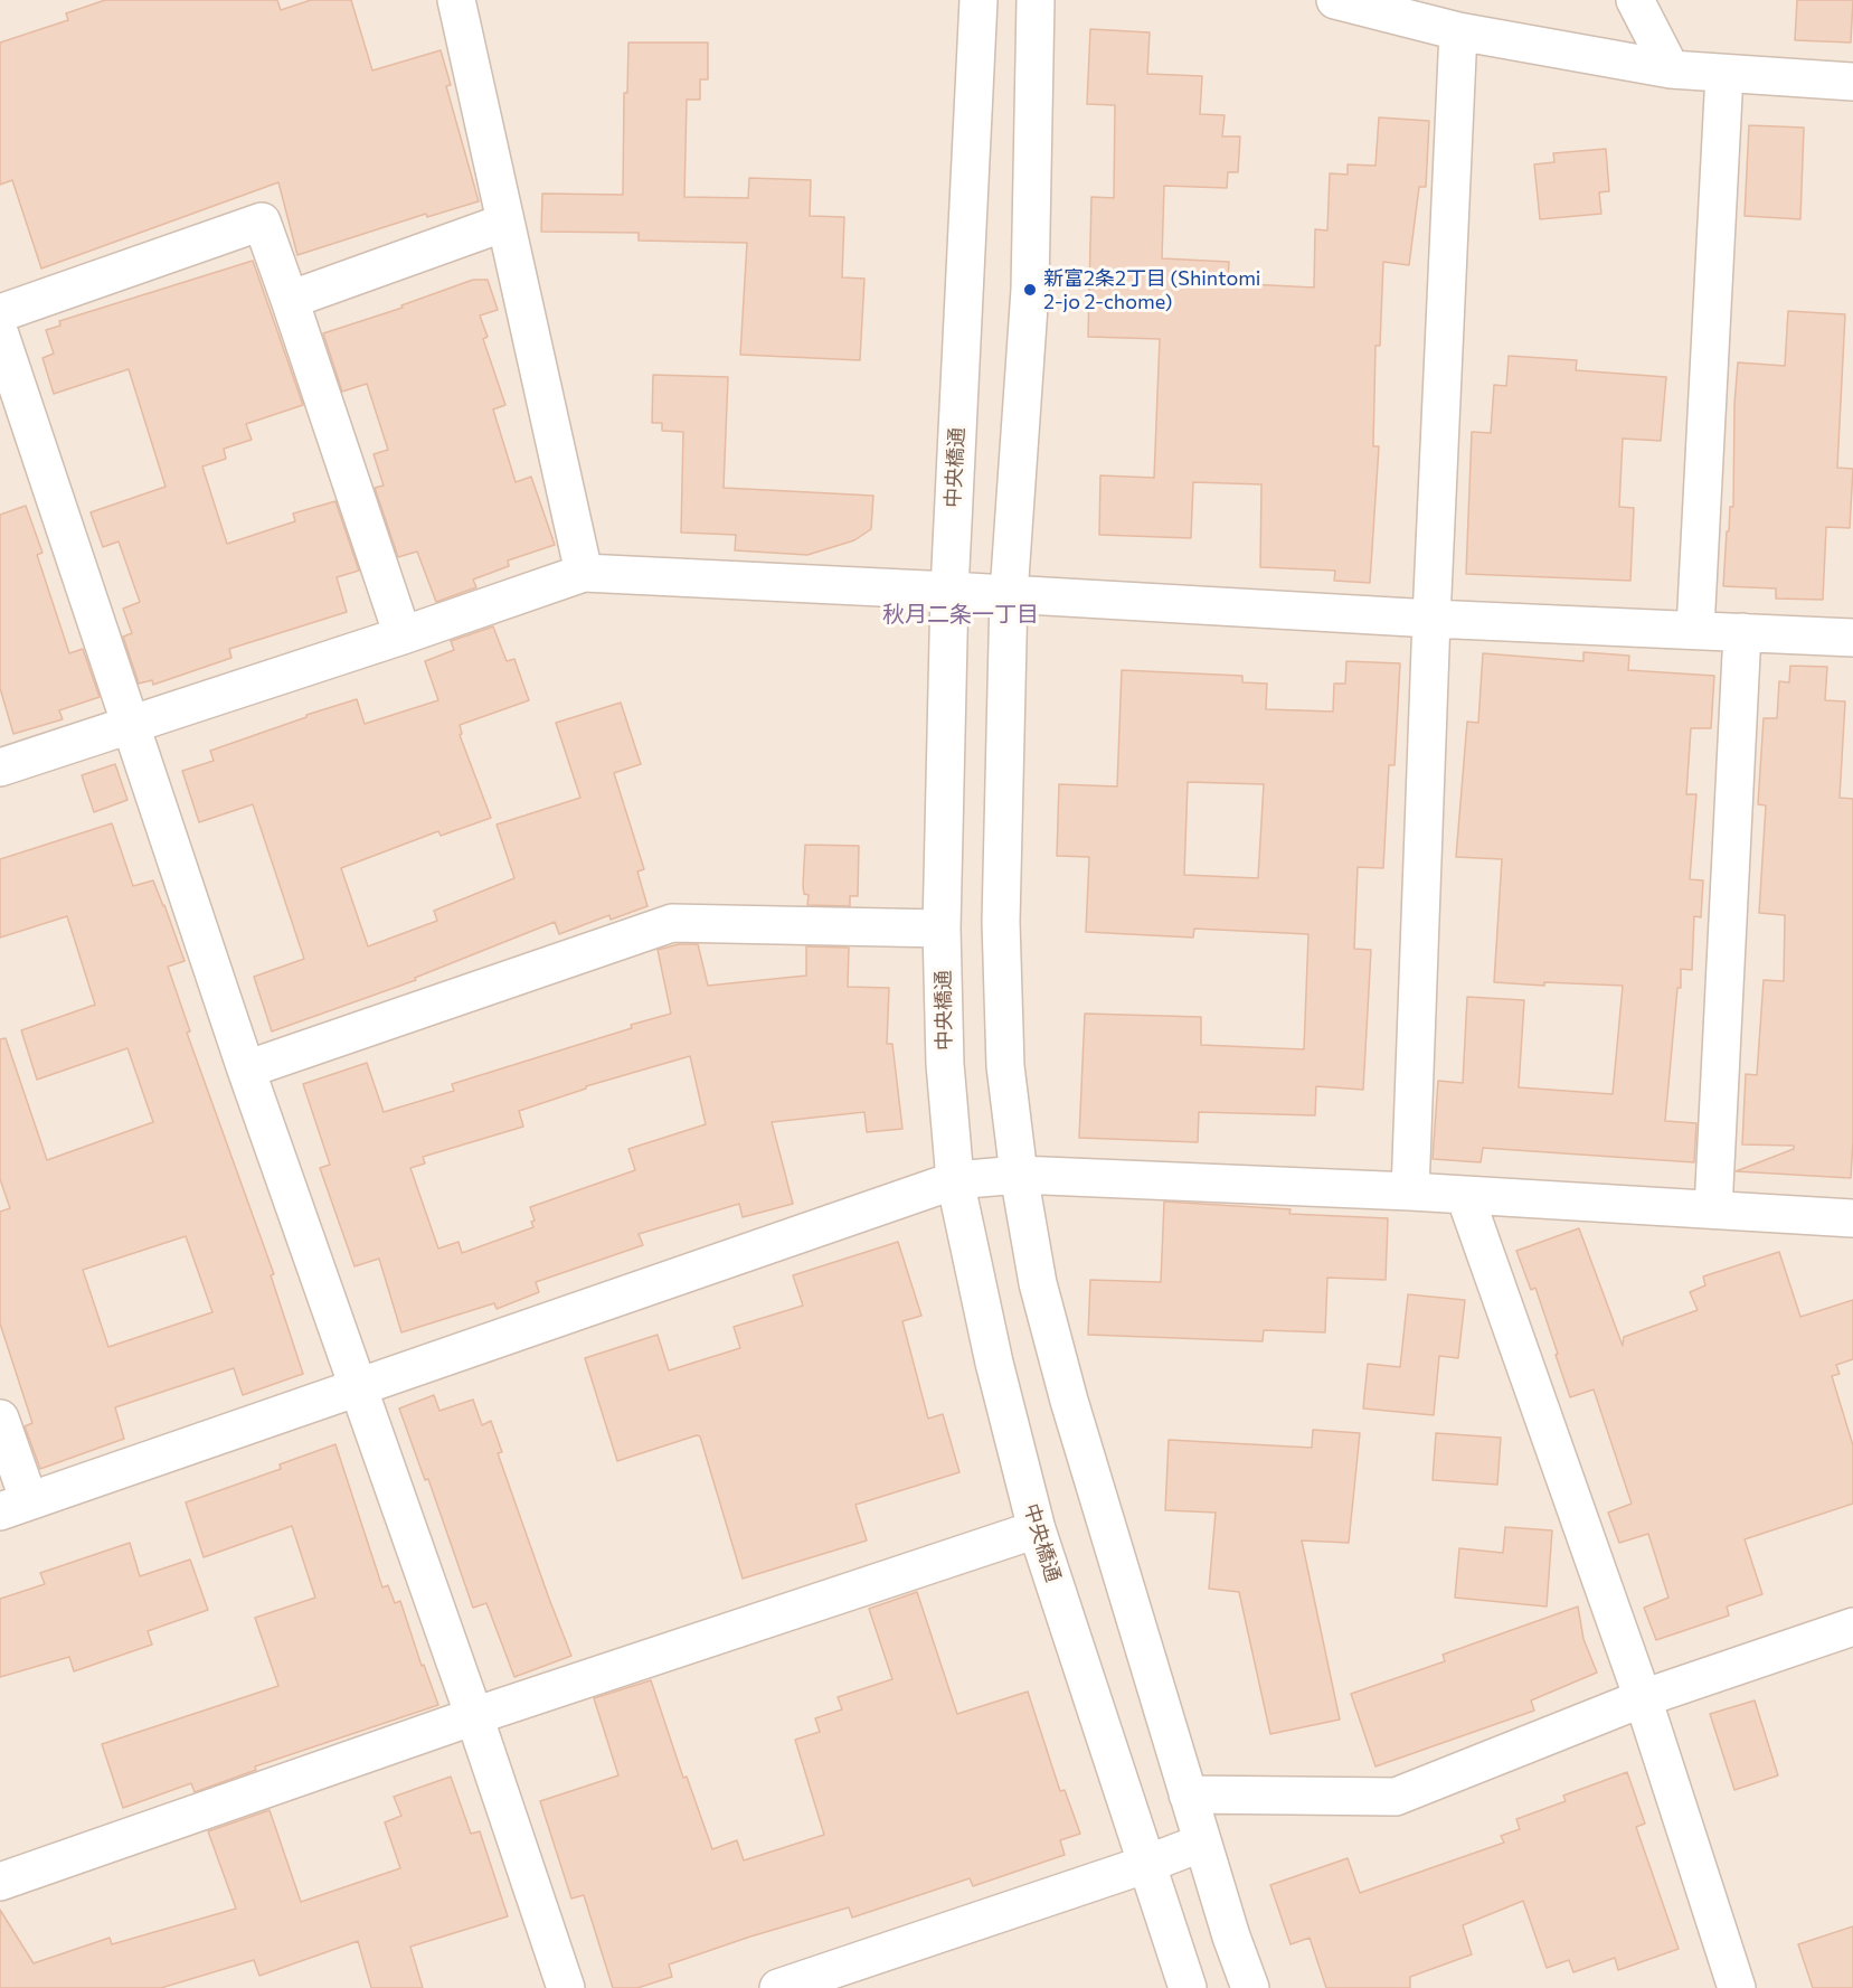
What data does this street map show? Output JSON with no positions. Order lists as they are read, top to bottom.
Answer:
{
  "streets": {
    "street": ["中央橋通"]
  },
  "districts": ["秋月二条一丁目"],
  "places": ["新富2条2丁目 (Shintomi 2-jo 2-chome)"]
}
